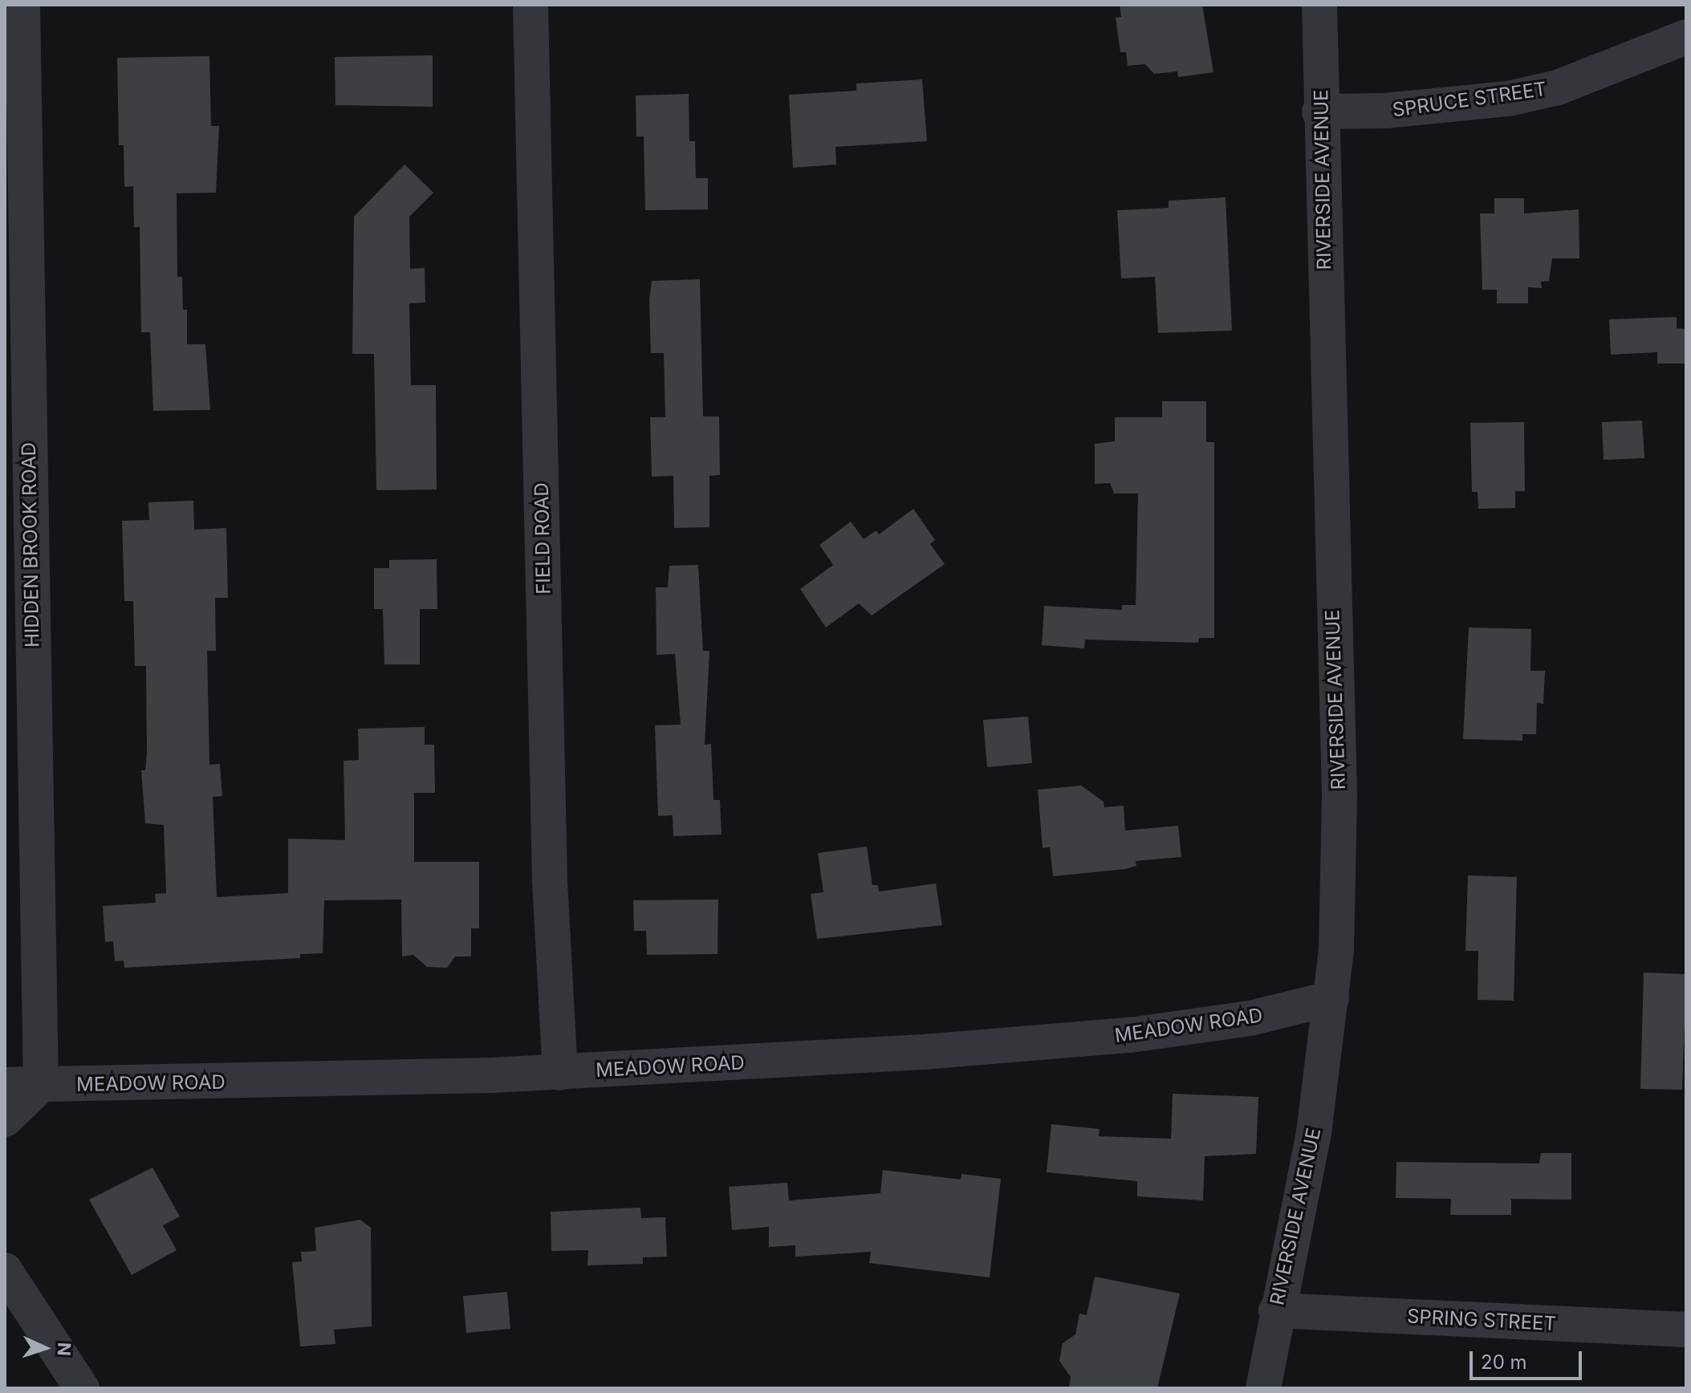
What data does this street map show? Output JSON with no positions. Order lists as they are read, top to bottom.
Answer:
{
  "streets": {
    "street": [
      "SPRUCE STREET",
      "RIVERSIDE AVENUE",
      "FIELD ROAD",
      "HIDDEN BROOK ROAD",
      "MEADOW ROAD",
      "SPRING STREET"
    ]
  },
  "crossings": [
    ["SPRUCE STREET", "RIVERSIDE AVENUE"],
    ["RIVERSIDE AVENUE", "MEADOW ROAD"],
    ["RIVERSIDE AVENUE", "SPRING STREET"],
    ["FIELD ROAD", "MEADOW ROAD"],
    ["HIDDEN BROOK ROAD", "MEADOW ROAD"]
  ],
  "scale_bar": "20 m",
  "north": "right"
}
